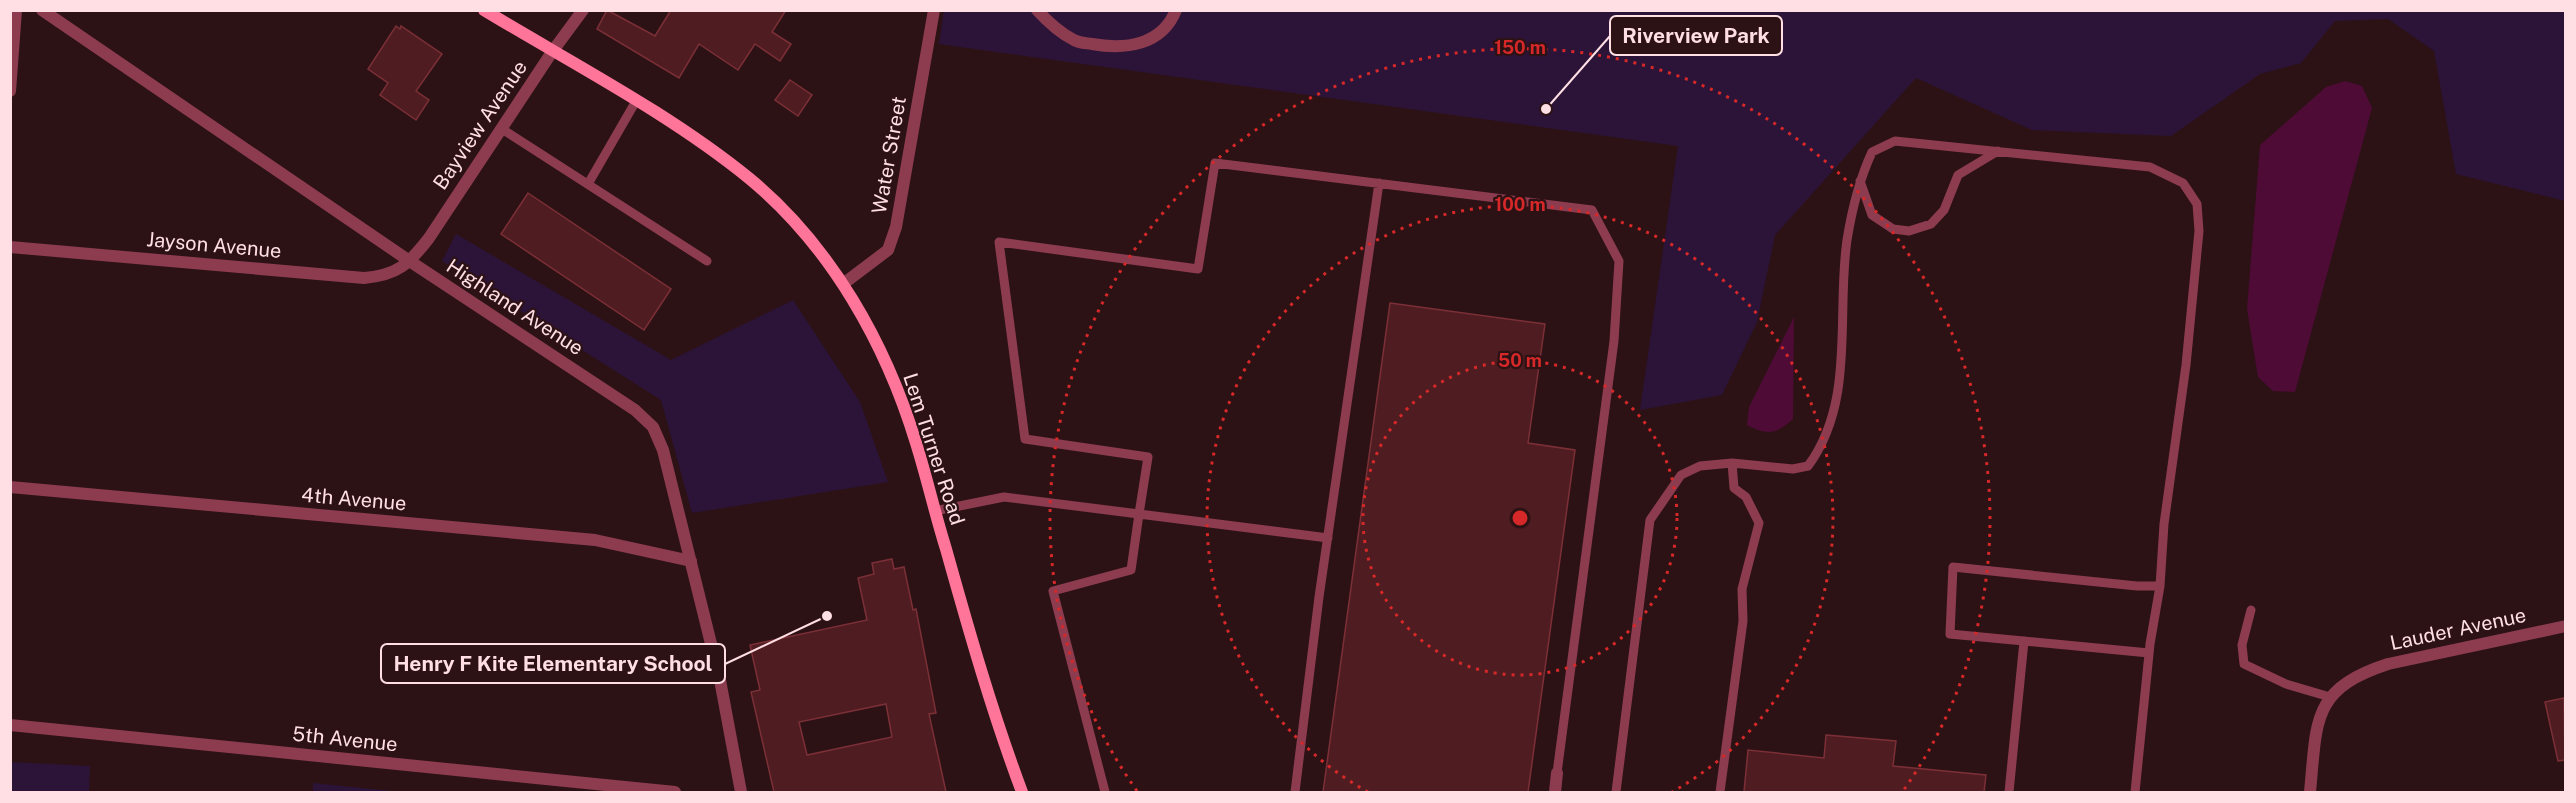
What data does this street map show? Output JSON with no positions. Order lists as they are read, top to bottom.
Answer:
{
  "streets": {
    "main road": ["Lem Turner Road"],
    "street": [
      "Bayview Avenue",
      "Water Street",
      "Jayson Avenue",
      "Highland Avenue",
      "4th Avenue",
      "Lauder Avenue",
      "5th Avenue"
    ]
  },
  "crossings": [
    ["Bayview Avenue", "Jayson Avenue"],
    ["Bayview Avenue", "Highland Avenue"],
    ["Bayview Avenue", "Lem Turner Road"],
    ["Water Street", "Lem Turner Road"],
    ["Jayson Avenue", "Highland Avenue"],
    ["Highland Avenue", "4th Avenue"]
  ],
  "places": ["Riverview Park", "Henry F Kite Elementary School"],
  "rings": ["150 m", "100 m", "50 m"]
}
